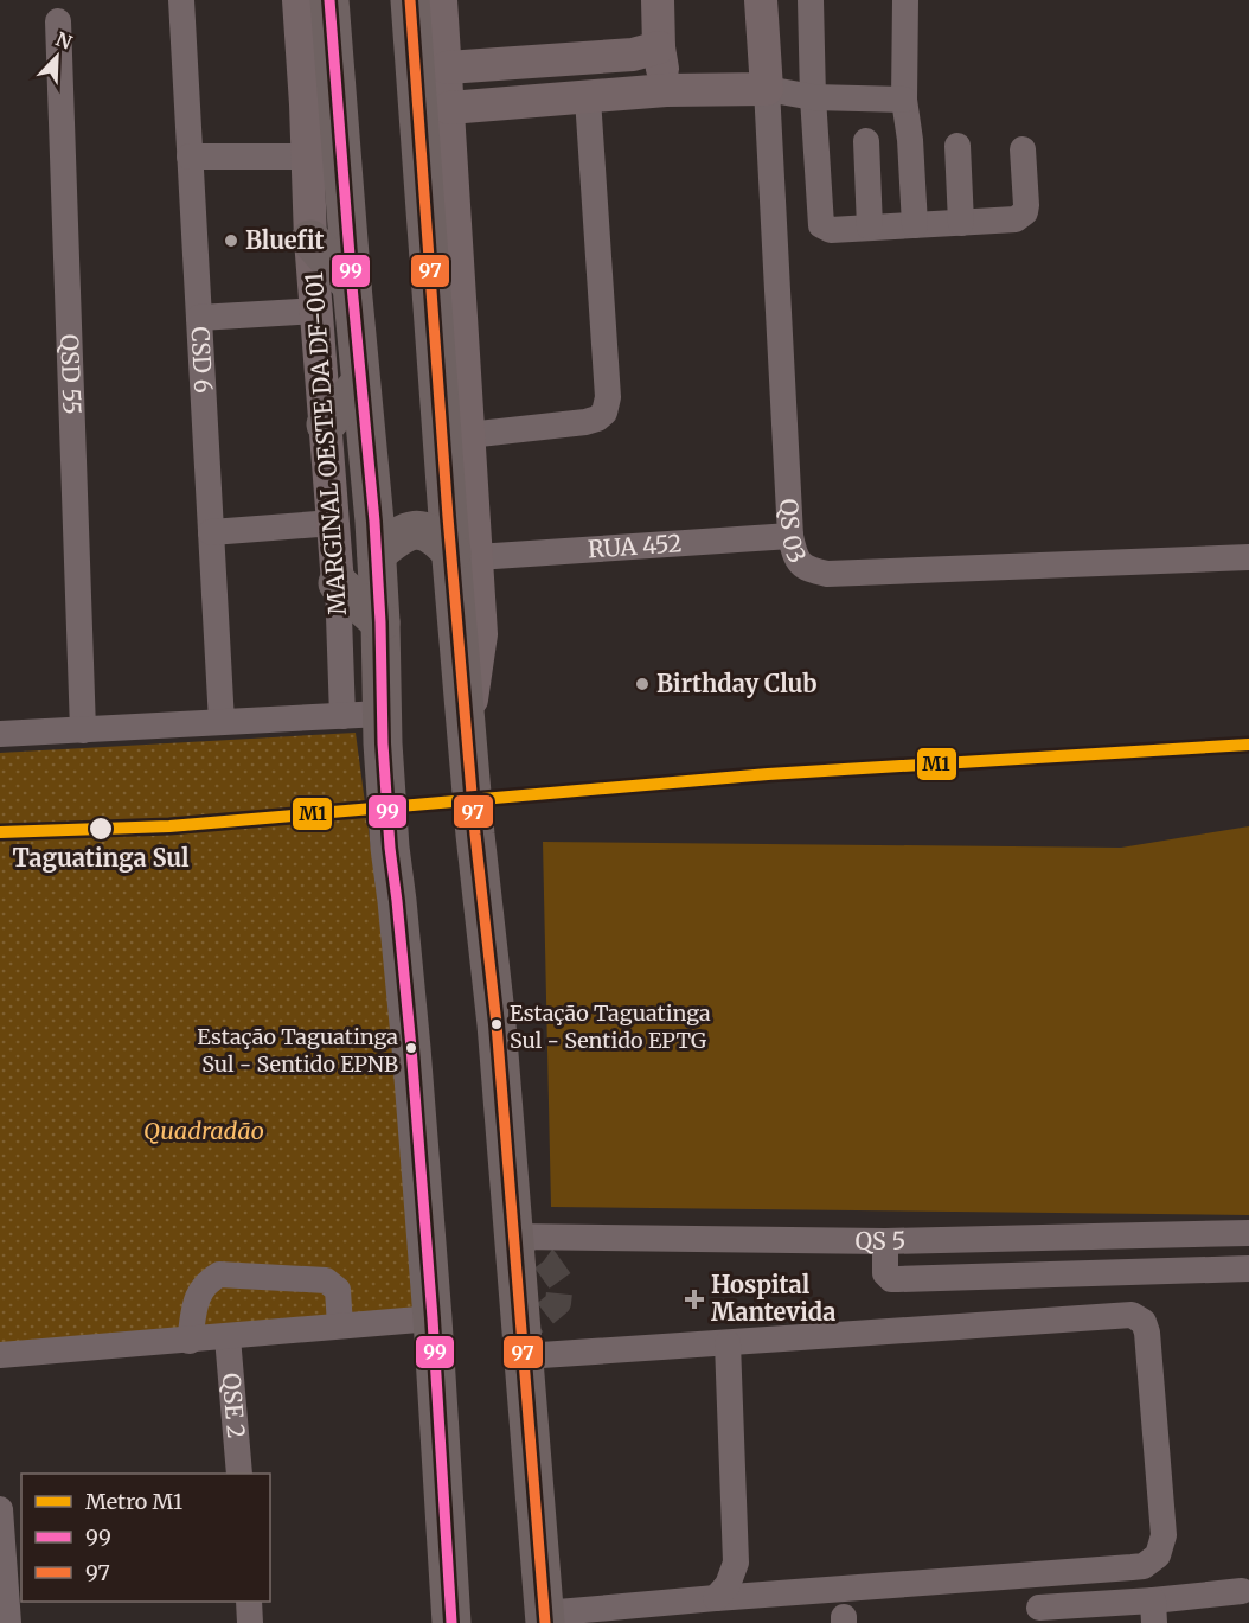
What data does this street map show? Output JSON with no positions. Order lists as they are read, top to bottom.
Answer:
{
  "streets": {
    "main road": ["MARGINAL OESTE DA DF-001", "QS 03"],
    "street": [
      "CSD 6",
      "QSD 55",
      "RUA 452",
      "QS 5",
      "QSE 2"
    ]
  },
  "crossings": [
    ["QS 03", "RUA 452"]
  ],
  "parks": ["Quadradão"],
  "places": {
    "other": [
      "Bluefit",
      "Birthday Club",
      "Taguatinga Sul",
      "Estação Taguatinga Sul - Sentido EPTG",
      "Estação Taguatinga Sul - Sentido EPNB"
    ],
    "health": ["Hospital Mantevida"]
  },
  "lines": ["transit line 99", "transit line 97", "metro line M1"],
  "legend": ["Metro M1", "99", "97"],
  "north": "top right"
}
